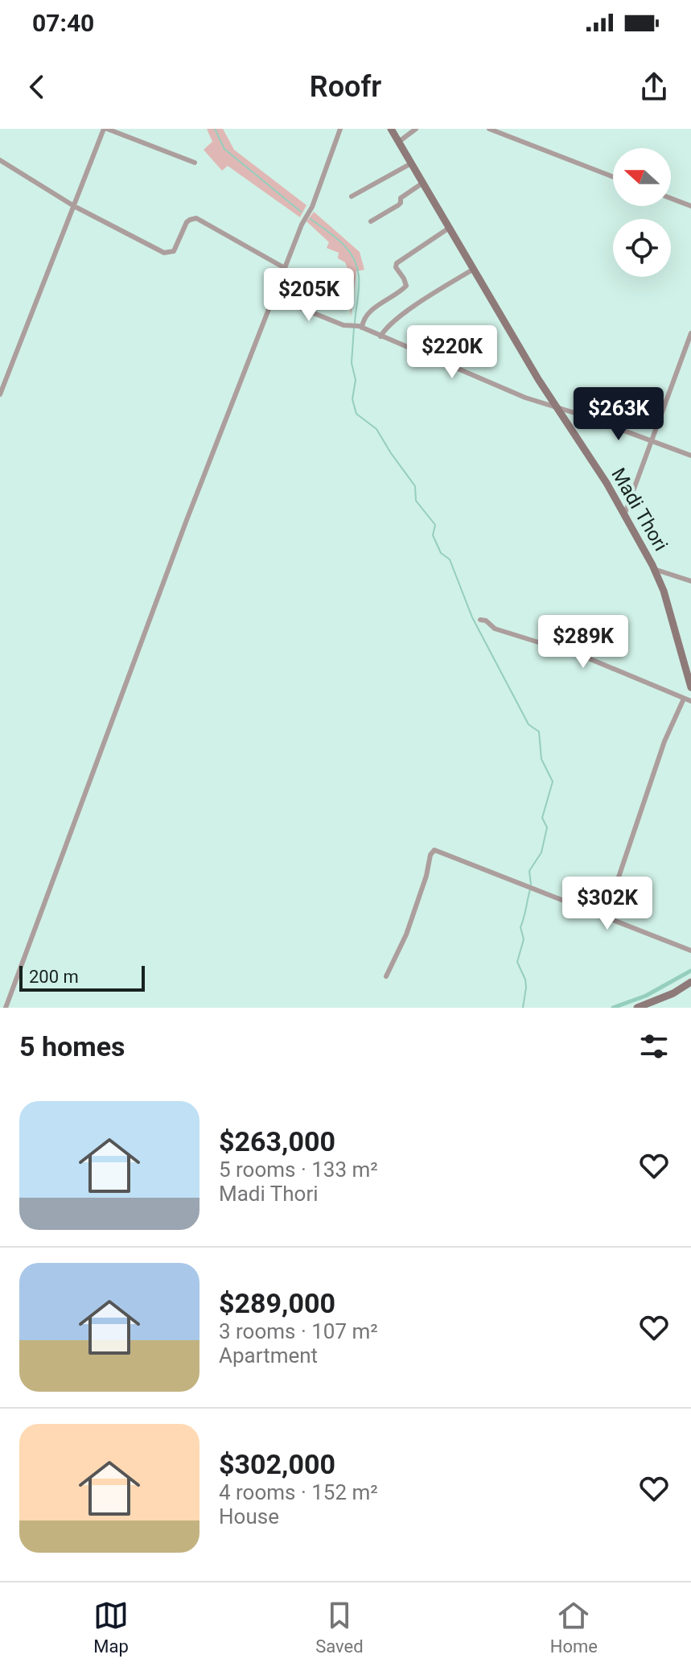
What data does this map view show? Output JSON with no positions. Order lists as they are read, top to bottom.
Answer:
{
  "streets": {
    "main road": ["Madi Thori"]
  },
  "scale_bar": "200 m",
  "north": "left",
  "page": {
    "status": "07:40",
    "header": "Roofr",
    "price": [
      "$205K",
      "$220K",
      "$263K",
      "$289K",
      "$302K"
    ],
    "scale": "200 m",
    "heading": "5 homes",
    "list": [
      {
        "name": "$263,000",
        "note": "5 rooms · 133 m² · Madi Thori"
      },
      {
        "name": "$289,000",
        "note": "3 rooms · 107 m² · Apartment"
      },
      {
        "name": "$302,000",
        "note": "4 rooms · 152 m² · House"
      }
    ],
    "tabs": ["Map", "Saved", "Home"]
  }
}
